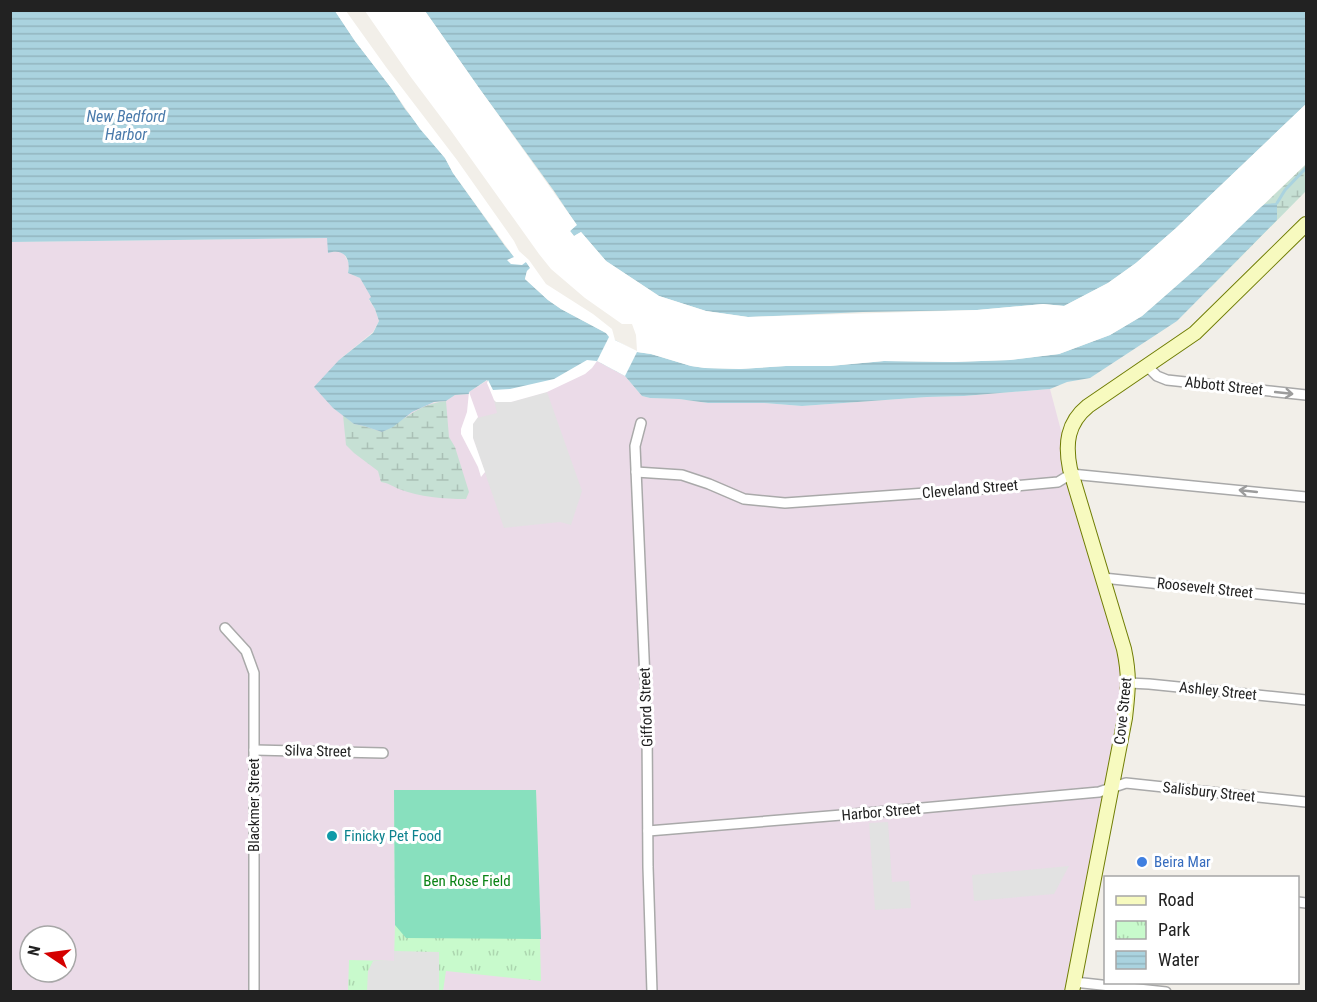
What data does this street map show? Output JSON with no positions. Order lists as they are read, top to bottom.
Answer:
{
  "streets": {
    "main road": ["Cove Street"],
    "street": [
      "Abbott Street",
      "Cleveland Street",
      "Roosevelt Street",
      "Ashley Street",
      "Gifford Street",
      "Silva Street",
      "Salisbury Street",
      "Blackmer Street",
      "Harbor Street"
    ]
  },
  "crossings": [
    ["Abbott Street", "Cove Street"],
    ["Cleveland Street", "Gifford Street"],
    ["Cleveland Street", "Cove Street"],
    ["Roosevelt Street", "Cove Street"],
    ["Ashley Street", "Cove Street"],
    ["Gifford Street", "Harbor Street"],
    ["Cove Street", "Salisbury Street"],
    ["Cove Street", "Harbor Street"],
    ["Silva Street", "Blackmer Street"],
    ["Salisbury Street", "Harbor Street"]
  ],
  "one_way": ["Abbott Street"],
  "water": ["New Bedford Harbor"],
  "parks": ["Ben Rose Field"],
  "places": ["Finicky Pet Food", "Beira Mar"],
  "legend": ["Road", "Park", "Water"],
  "north": "left"
}
